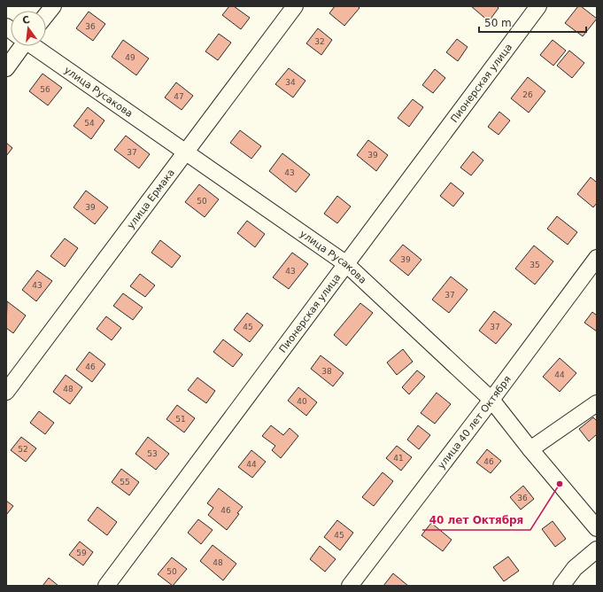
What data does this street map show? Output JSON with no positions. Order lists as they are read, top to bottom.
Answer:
{
  "streets": {
    "street": [
      "Пионерская улица",
      "улица Русакова",
      "улица Ермака",
      "улица 40 лет Октября"
    ]
  },
  "crossings": [
    ["Пионерская улица", "улица Русакова"],
    ["улица Русакова", "улица Ермака"],
    ["улица Русакова", "улица 40 лет Октября"]
  ],
  "places": ["40 лет Октября"],
  "house_numbers": [
    "36",
    "32",
    "49",
    "34",
    "56",
    "26",
    "47",
    "54",
    "37",
    "39",
    "43",
    "50",
    "39",
    "39",
    "35",
    "43",
    "43",
    "37",
    "45",
    "37",
    "46",
    "38",
    "44",
    "48",
    "40",
    "51",
    "52",
    "53",
    "41",
    "46",
    "44",
    "55",
    "36",
    "46",
    "45",
    "59",
    "48",
    "50"
  ],
  "scale_bar": "50 m",
  "north": "top"
}
